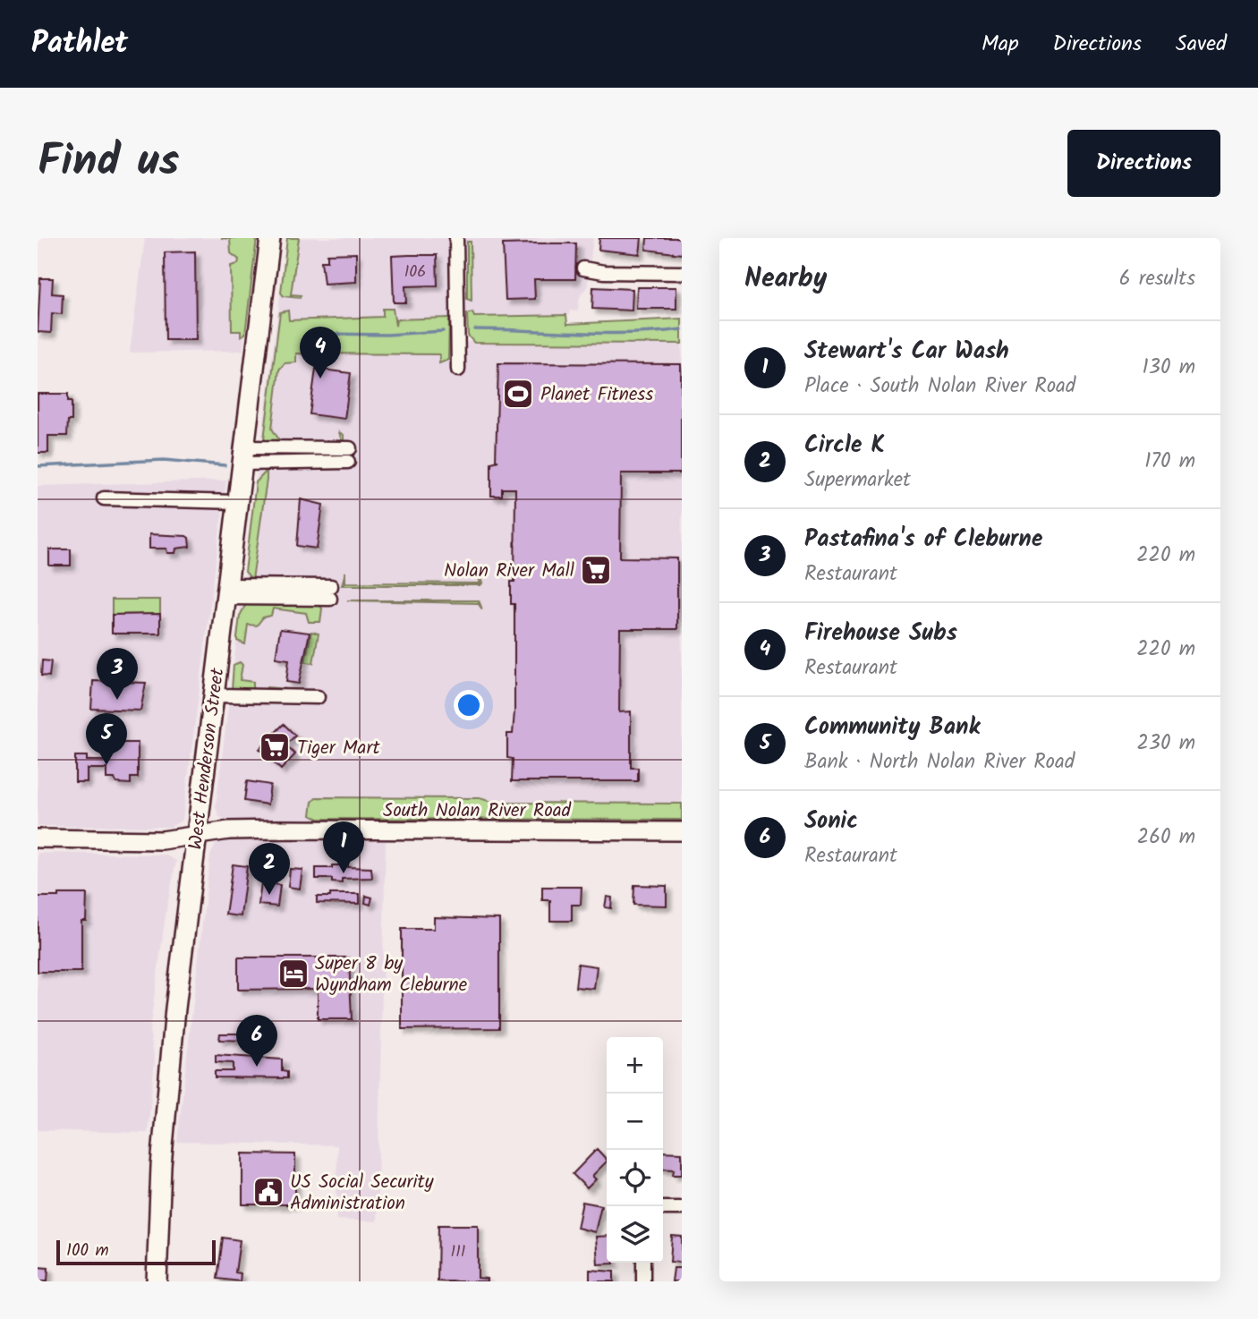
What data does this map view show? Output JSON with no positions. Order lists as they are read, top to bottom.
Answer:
{
  "streets": {
    "main road": ["West Henderson Street", "South Nolan River Road"]
  },
  "crossings": [
    ["West Henderson Street", "South Nolan River Road"]
  ],
  "places": {
    "sports": ["Planet Fitness"],
    "supermarket": ["Nolan River Mall", "Tiger Mart"],
    "hotel": ["Super 8 by Wyndham Cleburne"],
    "public building": ["US Social Security Administration"]
  },
  "house_numbers": ["106", "111"],
  "scale_bar": "100 m",
  "page": {
    "header": "Pathlet",
    "nav": ["Map", "Directions", "Saved"],
    "title": "Find us",
    "buttons": "Directions",
    "heading": ["Nearby", "6 results"],
    "list": [
      {
        "mark": "1",
        "name": "Stewart's Car Wash",
        "note": "Place · South Nolan River Road",
        "value": "130 m"
      },
      {
        "mark": "2",
        "name": "Circle K",
        "note": "Supermarket",
        "value": "170 m"
      },
      {
        "mark": "3",
        "name": "Pastafina's of Cleburne",
        "note": "Restaurant",
        "value": "220 m"
      },
      {
        "mark": "4",
        "name": "Firehouse Subs",
        "note": "Restaurant",
        "value": "220 m"
      },
      {
        "mark": "5",
        "name": "Community Bank",
        "note": "Bank · North Nolan River Road",
        "value": "230 m"
      },
      {
        "mark": "6",
        "name": "Sonic",
        "note": "Restaurant",
        "value": "260 m"
      }
    ],
    "pins": [
      "4",
      "3",
      "5",
      "1",
      "2",
      "6"
    ],
    "map_buttons": ["+", "−"],
    "scale": "100 m"
  }
}
